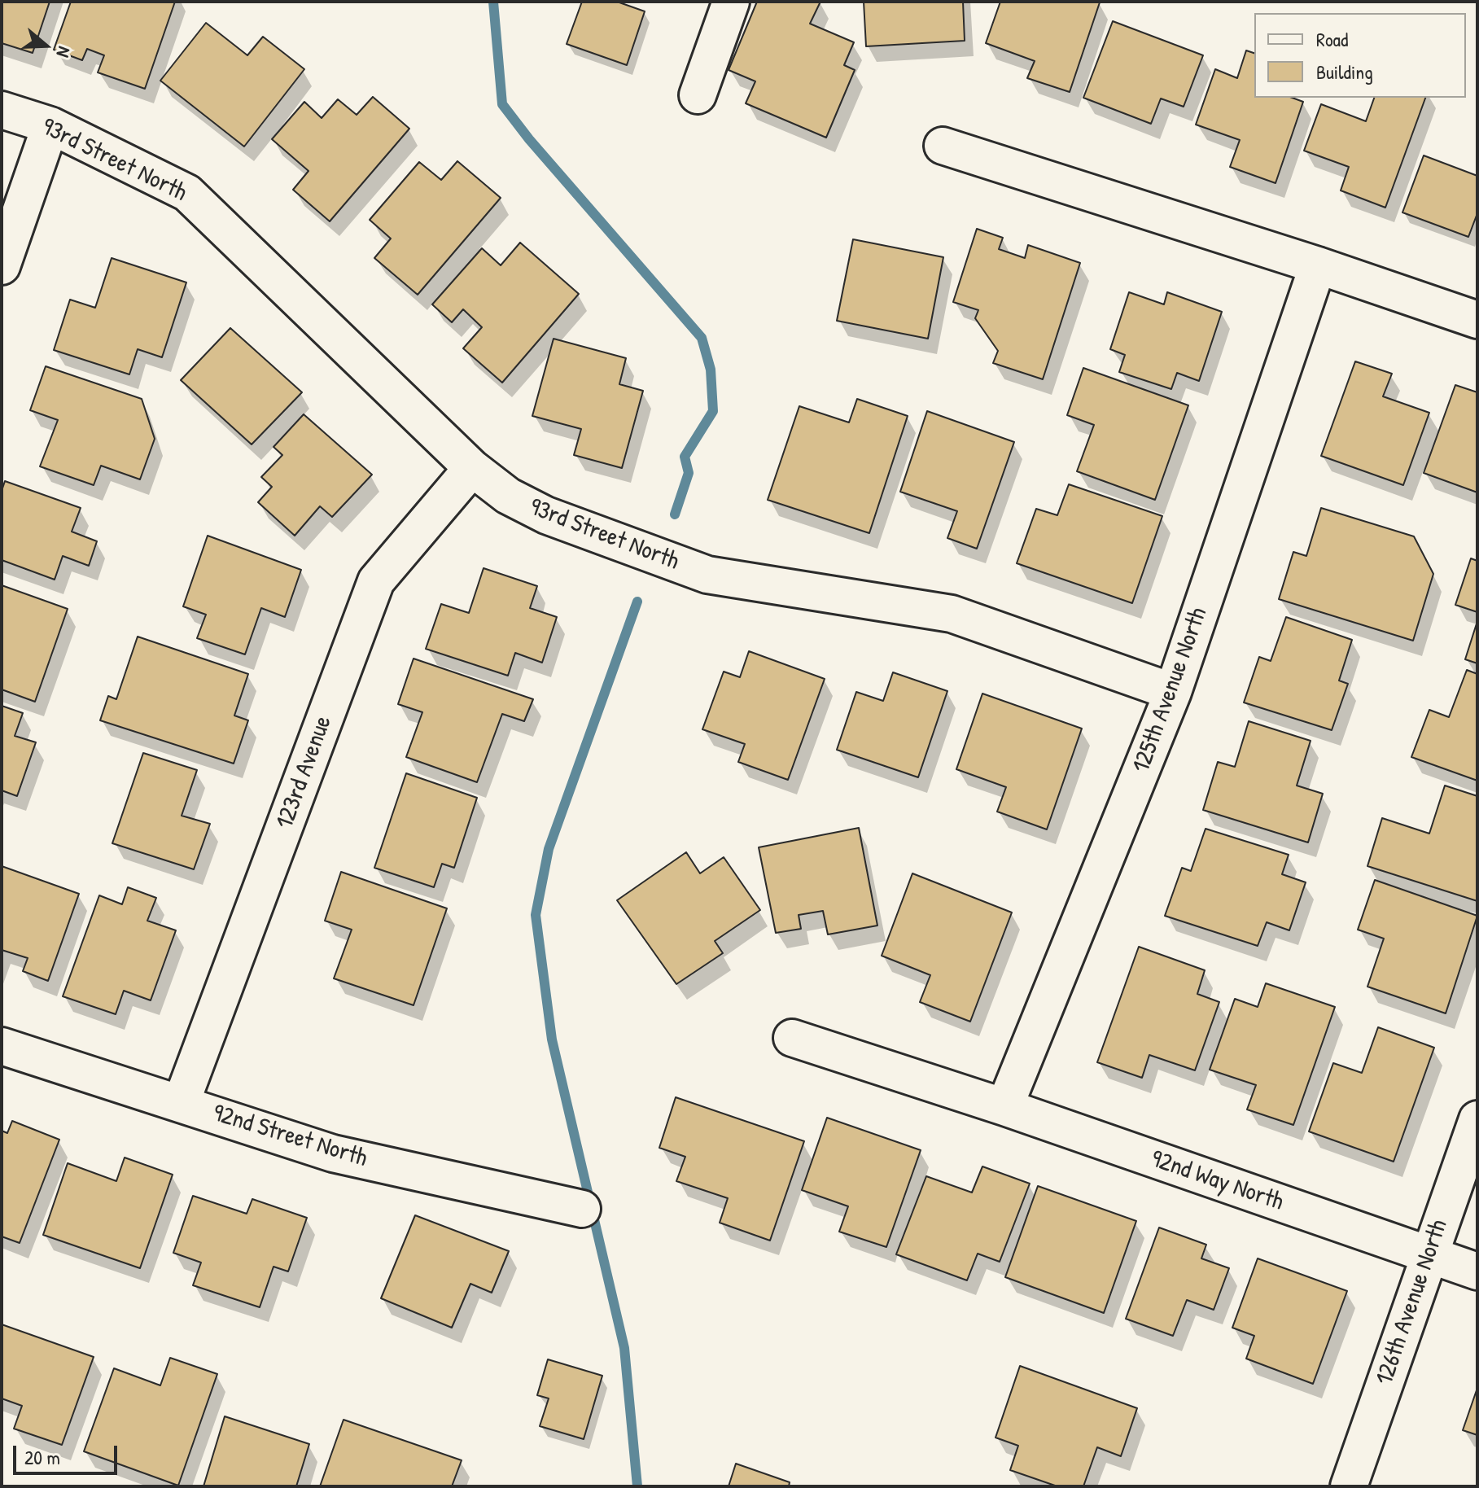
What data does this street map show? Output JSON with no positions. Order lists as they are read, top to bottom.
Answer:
{
  "streets": {
    "street": [
      "93rd Street North",
      "125th Avenue North",
      "123rd Avenue",
      "92nd Street North",
      "92nd Way North",
      "126th Avenue North"
    ]
  },
  "crossings": [
    ["93rd Street North", "125th Avenue North"],
    ["93rd Street North", "123rd Avenue"],
    ["125th Avenue North", "92nd Way North"],
    ["123rd Avenue", "92nd Street North"],
    ["92nd Way North", "126th Avenue North"]
  ],
  "legend": ["Road", "Building"],
  "scale_bar": "20 m",
  "north": "right"
}
